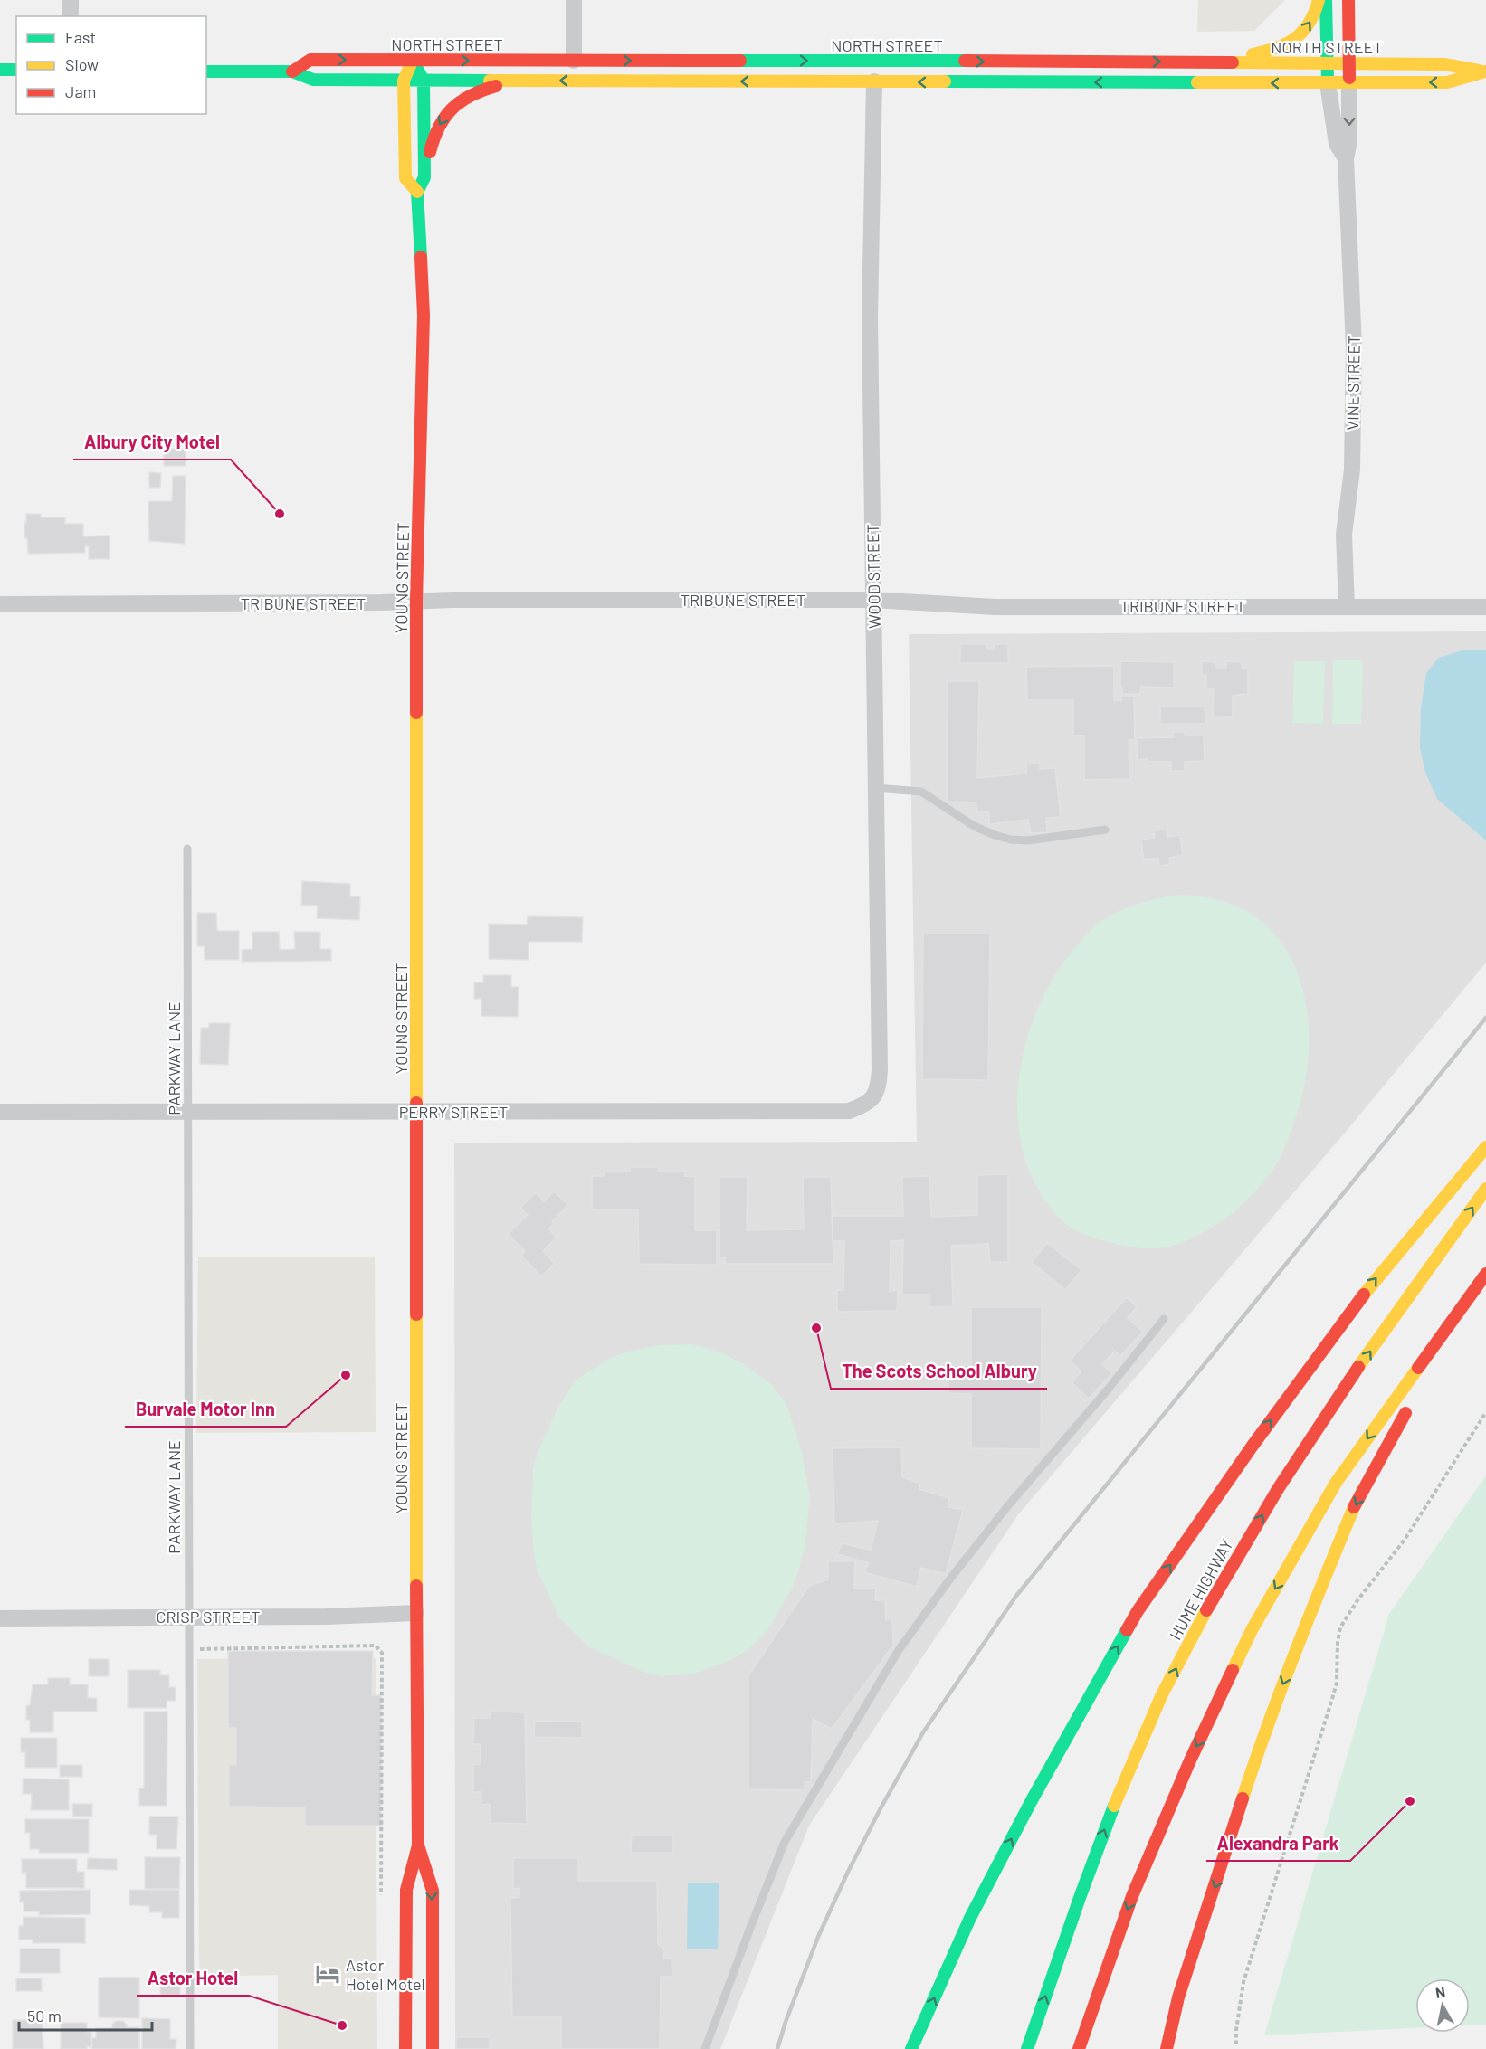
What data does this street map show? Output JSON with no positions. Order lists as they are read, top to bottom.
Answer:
{
  "streets": {
    "main road": ["NORTH STREET", "YOUNG STREET", "HUME HIGHWAY"],
    "street": [
      "VINE STREET",
      "WOOD STREET",
      "TRIBUNE STREET",
      "PERRY STREET",
      "CRISP STREET"
    ],
    "lane": ["PARKWAY LANE"]
  },
  "crossings": [
    ["NORTH STREET", "VINE STREET"],
    ["NORTH STREET", "WOOD STREET"],
    ["NORTH STREET", "YOUNG STREET"],
    ["VINE STREET", "TRIBUNE STREET"],
    ["WOOD STREET", "TRIBUNE STREET"],
    ["WOOD STREET", "PERRY STREET"],
    ["YOUNG STREET", "TRIBUNE STREET"],
    ["YOUNG STREET", "PERRY STREET"],
    ["YOUNG STREET", "CRISP STREET"],
    ["PARKWAY LANE", "PERRY STREET"],
    ["PARKWAY LANE", "CRISP STREET"]
  ],
  "places": {
    "other": [
      "Albury City Motel",
      "The Scots School Albury",
      "Burvale Motor Inn",
      "Alexandra Park",
      "Astor Hotel"
    ],
    "hotel": ["Astor Hotel Motel"]
  },
  "legend": ["Fast", "Slow", "Jam"],
  "scale_bar": "50 m",
  "north": "top"
}
